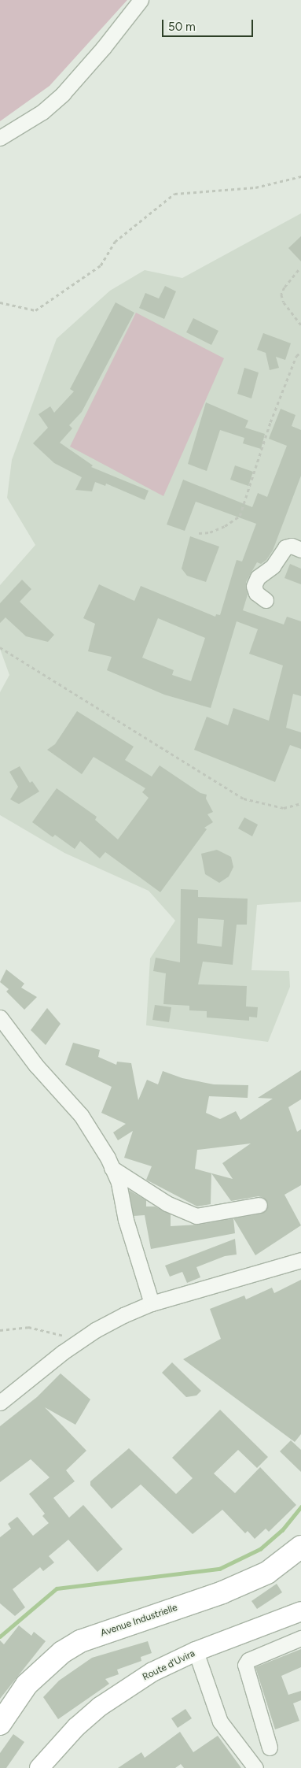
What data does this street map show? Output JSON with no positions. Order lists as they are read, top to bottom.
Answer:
{
  "streets": {
    "highway": ["Avenue Industrielle"],
    "main road": ["Route d'Uvira"]
  },
  "scale_bar": "50 m"
}
